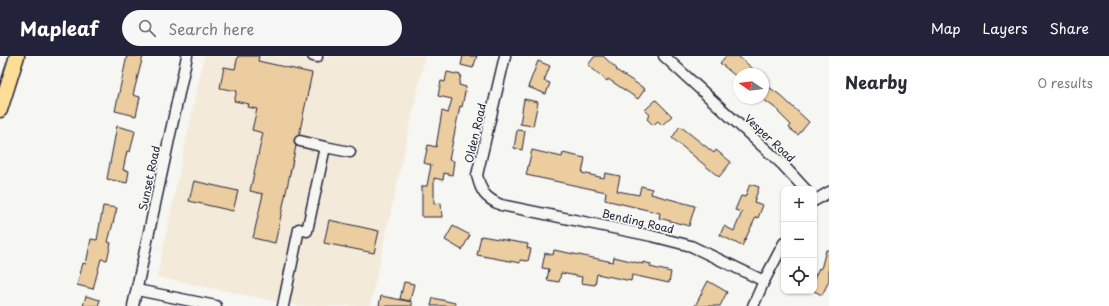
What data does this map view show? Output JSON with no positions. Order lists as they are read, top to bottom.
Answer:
{
  "streets": {
    "street": [
      "Olden Road",
      "Vesper Road",
      "Sunset Road",
      "Bending Road"
    ]
  },
  "crossings": [
    ["Olden Road", "Bending Road"]
  ],
  "north": "left",
  "page": {
    "header": "Mapleaf",
    "search": "Search here",
    "nav": ["Map", "Layers", "Share"],
    "heading": ["Nearby", "0 results"],
    "map_buttons": ["+", "−"]
  }
}
